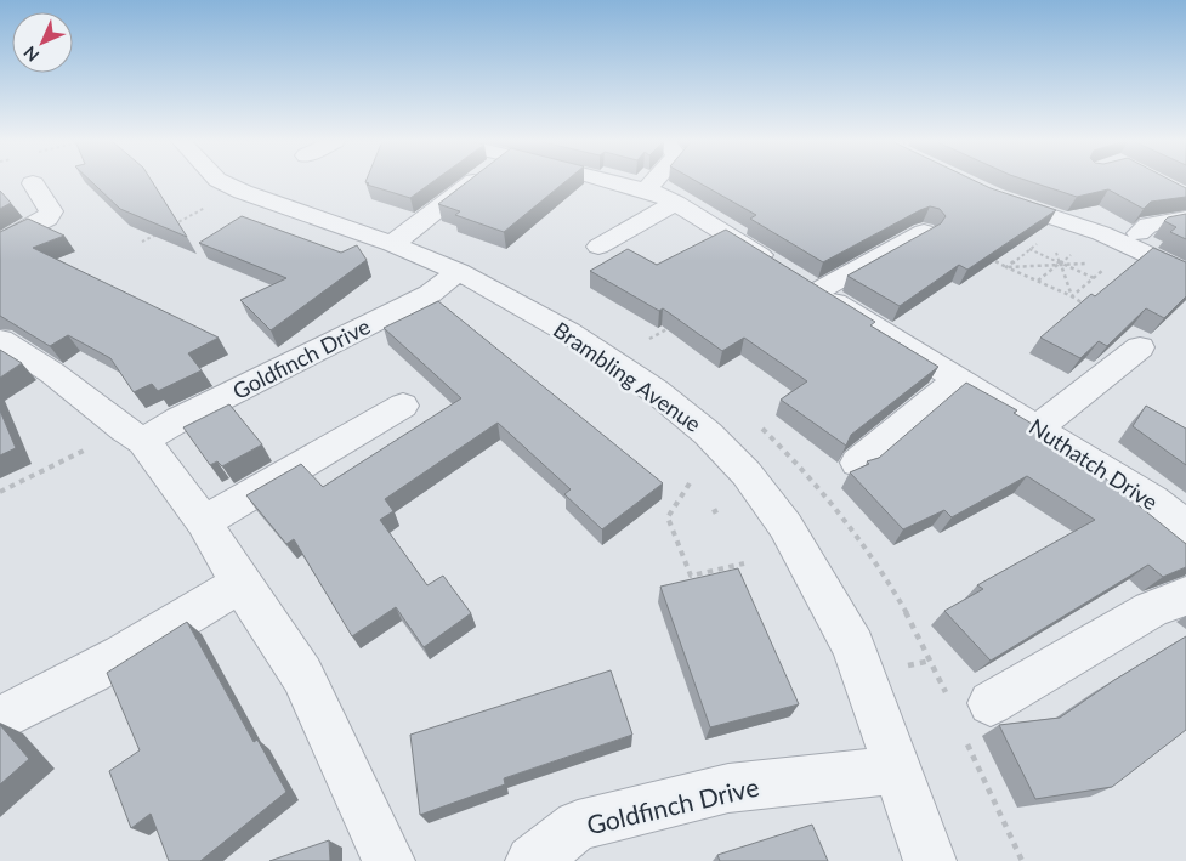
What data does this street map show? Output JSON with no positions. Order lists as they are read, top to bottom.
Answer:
{
  "streets": {
    "street": ["Goldfinch Drive", "Brambling Avenue", "Nuthatch Drive"]
  },
  "crossings": [
    ["Goldfinch Drive", "Brambling Avenue"]
  ],
  "north": "bottom left"
}
